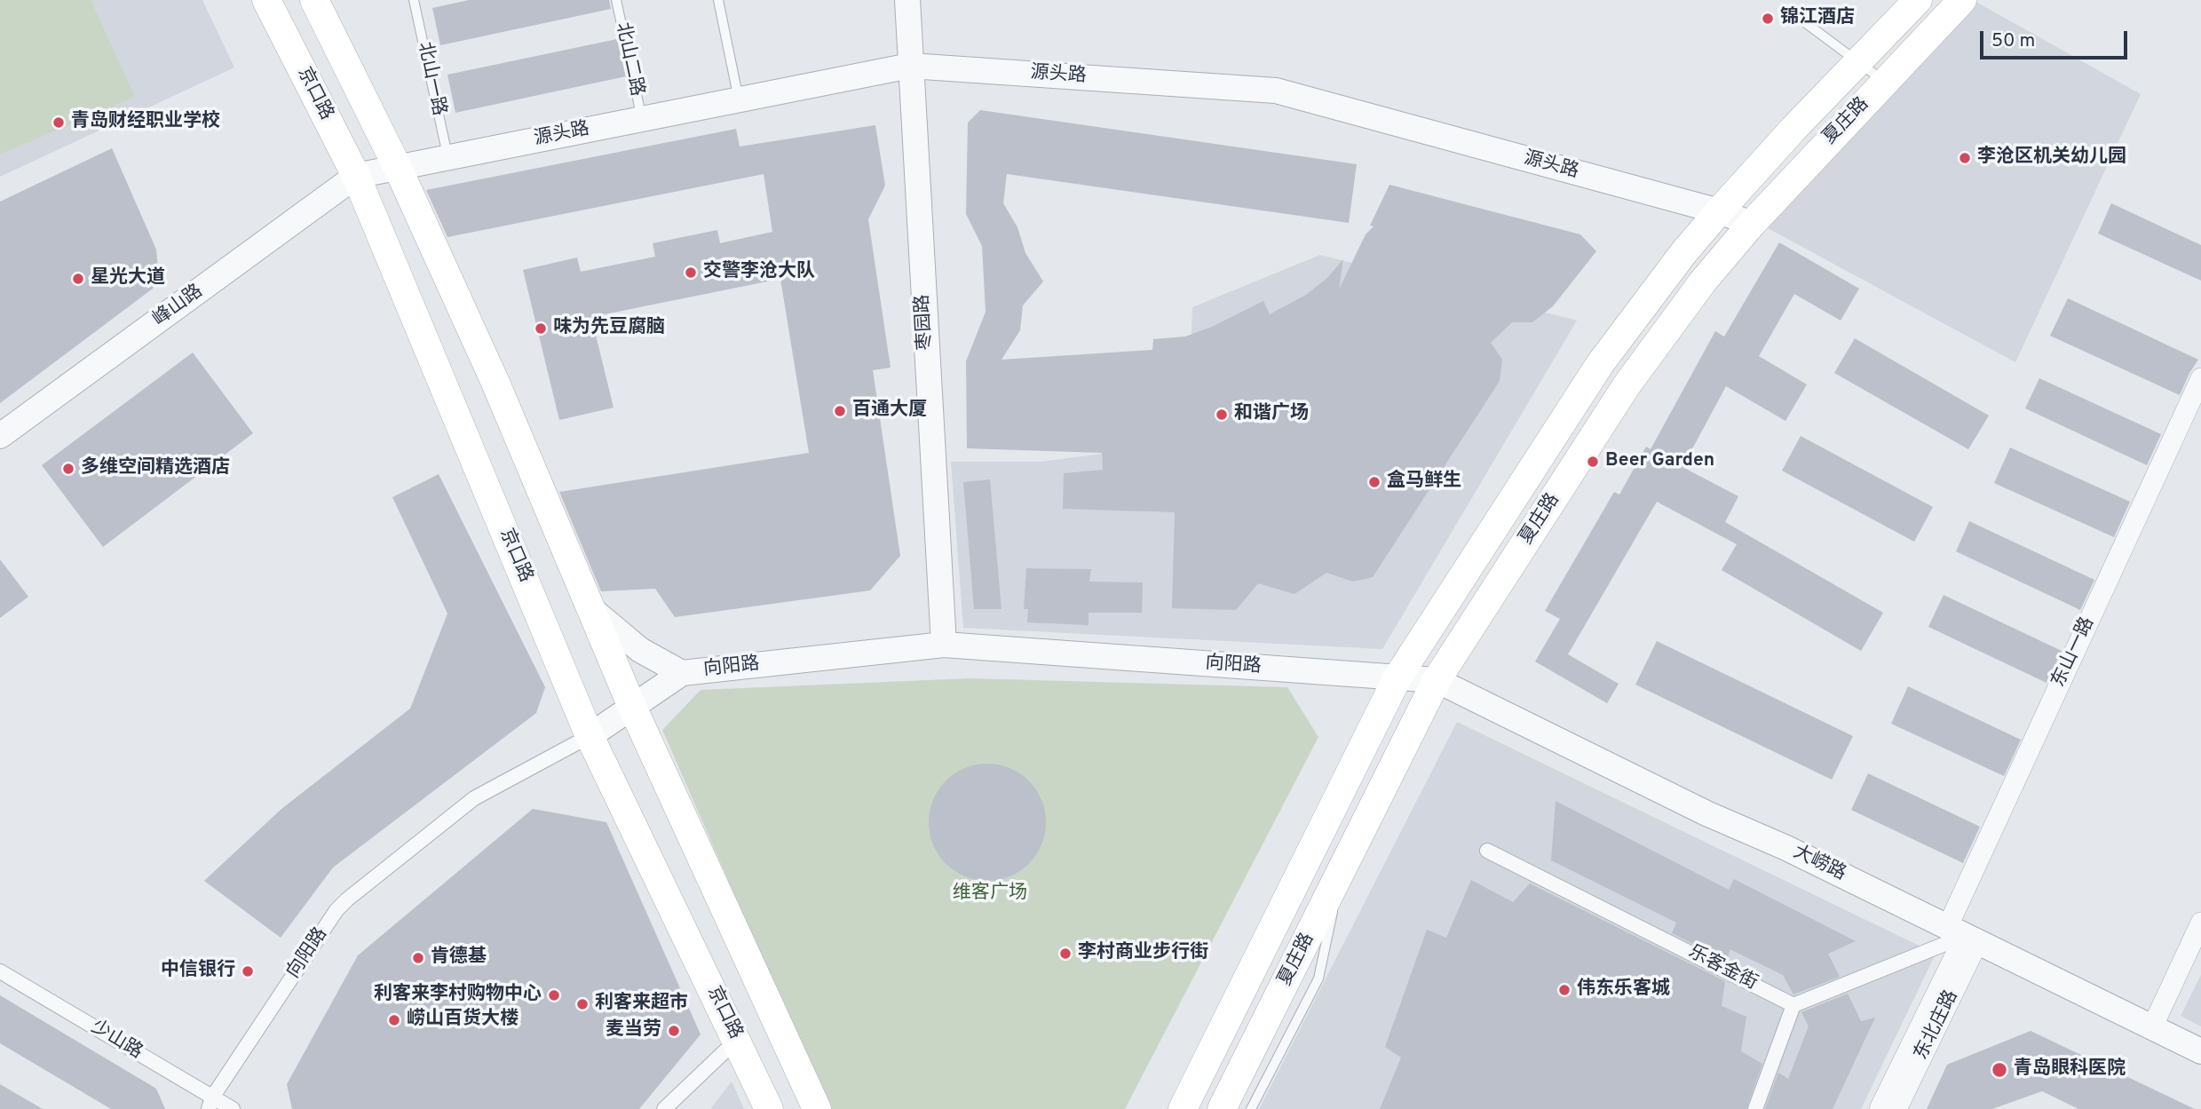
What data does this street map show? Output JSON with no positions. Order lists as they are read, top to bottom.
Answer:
{
  "streets": {
    "main road": ["京口路", "夏庄路"],
    "street": [
      "源头路",
      "峰山路",
      "枣园路",
      "东山一路",
      "向阳路",
      "大崂路",
      "乐客金街",
      "东北庄路",
      "少山路"
    ],
    "lane": ["北山二路", "北山一路"]
  },
  "crossings": [
    ["北山二路", "源头路"],
    ["源头路", "北山一路"],
    ["源头路", "京口路"],
    ["源头路", "夏庄路"],
    ["源头路", "峰山路"],
    ["源头路", "枣园路"],
    ["京口路", "峰山路"],
    ["京口路", "向阳路"],
    ["夏庄路", "向阳路"],
    ["夏庄路", "大崂路"],
    ["枣园路", "向阳路"],
    ["东山一路", "大崂路"],
    ["东山一路", "东北庄路"],
    ["向阳路", "大崂路"],
    ["向阳路", "少山路"],
    ["大崂路", "东北庄路"]
  ],
  "parks": ["维客广场"],
  "places": [
    "锦江酒店",
    "青岛财经职业学校",
    "李沧区机关幼儿园",
    "交警李沧大队",
    "星光大道",
    "味为先豆腐脑",
    "百通大厦",
    "和谐广场",
    "Beer Garden",
    "多维空间精选酒店",
    "盒马鲜生",
    "李村商业步行街",
    "肯德基",
    "中信银行",
    "伟东·乐客城",
    "利客来李村购物中心",
    "利客来超市",
    "崂山百货大楼",
    "麦当劳",
    "青岛眼科医院"
  ],
  "scale_bar": "50 m"
}
